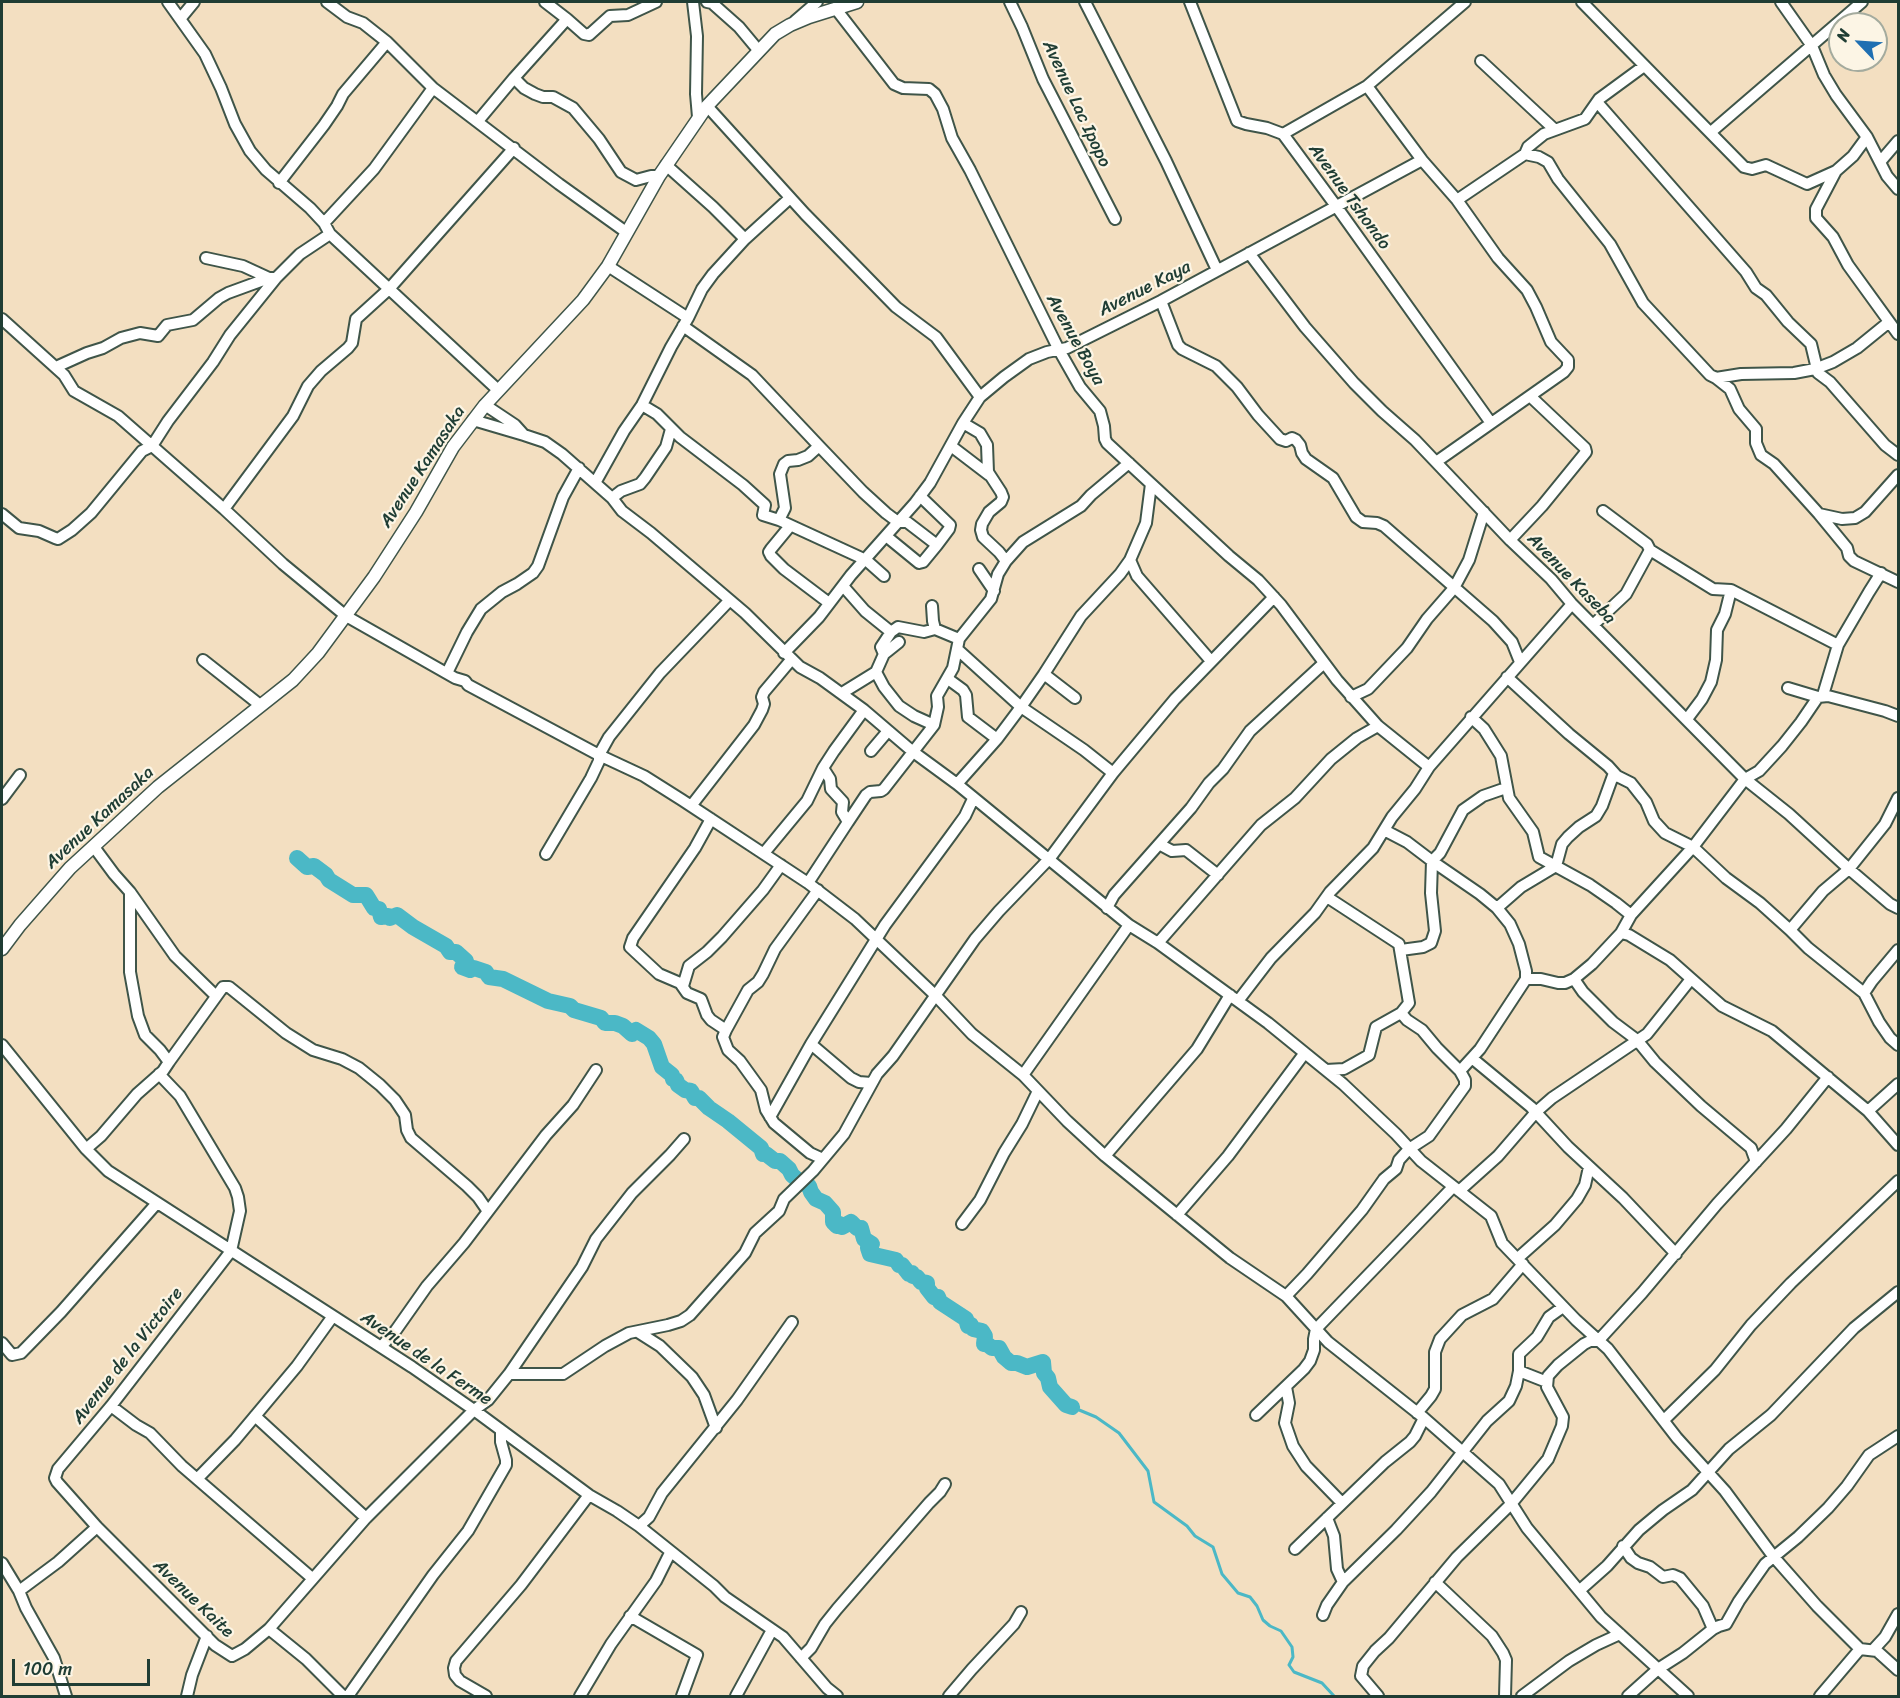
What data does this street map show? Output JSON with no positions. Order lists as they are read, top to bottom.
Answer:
{
  "streets": {
    "street": [
      "Avenue Lac Ipopo",
      "Avenue Tshondo",
      "Avenue Kaya",
      "Avenue Boya",
      "Avenue Kamasaka",
      "Avenue Kaseba",
      "Avenue de la Victoire",
      "Avenue de la Ferme",
      "Avenue Kaite"
    ]
  },
  "crossings": [
    ["Avenue Tshondo", "Avenue Kaya"],
    ["Avenue Kaya", "Avenue Boya"],
    ["Avenue Kaya", "Avenue Kaseba"],
    ["Avenue Boya", "Avenue Kamasaka"],
    ["Avenue de la Victoire", "Avenue de la Ferme"],
    ["Avenue de la Victoire", "Avenue Kaite"]
  ],
  "scale_bar": "100 m",
  "north": "top left"
}
